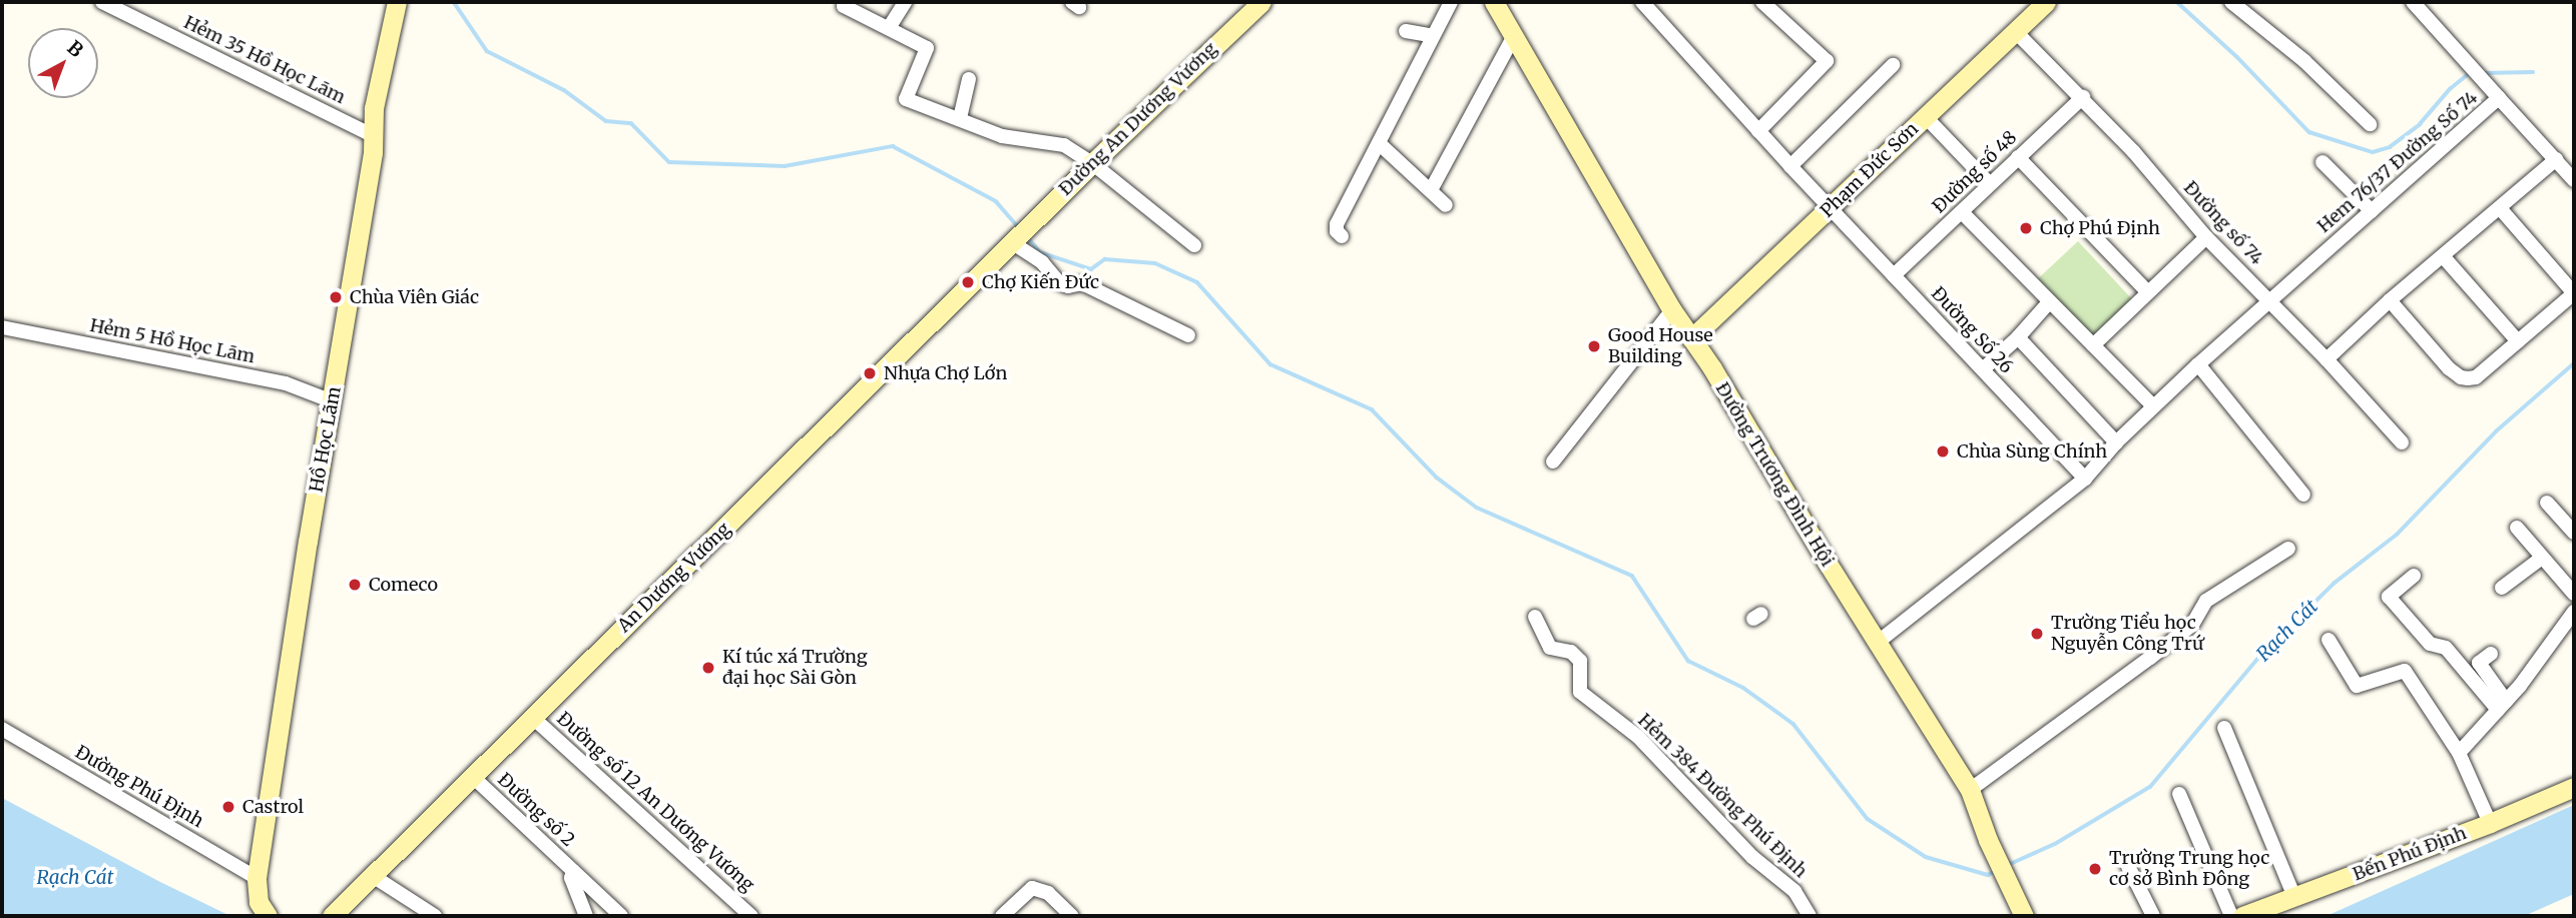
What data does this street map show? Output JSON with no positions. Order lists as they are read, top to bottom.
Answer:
{
  "streets": {
    "main road": [
      "Đường An Dương Vương",
      "Phạm Đức Sơn",
      "Hồ Học Lãm",
      "Đường Trương Đình Hội",
      "An Dương Vương",
      "Bến Phú Định"
    ],
    "street": [
      "Hẻm 35 Hồ Học Lãm",
      "Hem 76/37 Đường Số 74",
      "Đường số 48",
      "Đường số 74",
      "Đường Số 26",
      "Hẻm 5 Hồ Học Lãm",
      "Đường Phú Định",
      "Hẻm 384 Đường Phú Định",
      "Đường số 12 An Dương Vương",
      "Đường số 2"
    ]
  },
  "crossings": [
    ["Hẻm 35 Hồ Học Lãm", "Hồ Học Lãm"],
    ["Đường An Dương Vương", "An Dương Vương"],
    ["Hem 76/37 Đường Số 74", "Đường số 74"],
    ["Hem 76/37 Đường Số 74", "Đường Số 26"],
    ["Hem 76/37 Đường Số 74", "Đường Trương Đình Hội"],
    ["Phạm Đức Sơn", "Đường số 48"],
    ["Phạm Đức Sơn", "Đường số 74"],
    ["Phạm Đức Sơn", "Đường Số 26"],
    ["Phạm Đức Sơn", "Đường Trương Đình Hội"],
    ["Đường số 48", "Đường số 74"],
    ["Đường số 48", "Đường Số 26"],
    ["Hẻm 5 Hồ Học Lãm", "Hồ Học Lãm"],
    ["Hồ Học Lãm", "Đường Phú Định"],
    ["An Dương Vương", "Đường số 12 An Dương Vương"],
    ["An Dương Vương", "Đường số 2"]
  ],
  "water": ["Rạch Cát"],
  "places": [
    "Chợ Phú Định",
    "Chợ Kiến Đức",
    "Chùa Viên Giác",
    "Good House Building",
    "Nhựa Chợ Lớn",
    "Chùa Sùng Chính",
    "Comeco",
    "Trường Tiểu học Nguyễn Công Trứ",
    "Kí túc xá Trường đại học Sài Gòn",
    "Castrol",
    "Trường Trung học cơ sở Bình Đông"
  ],
  "north": "top right"
}
